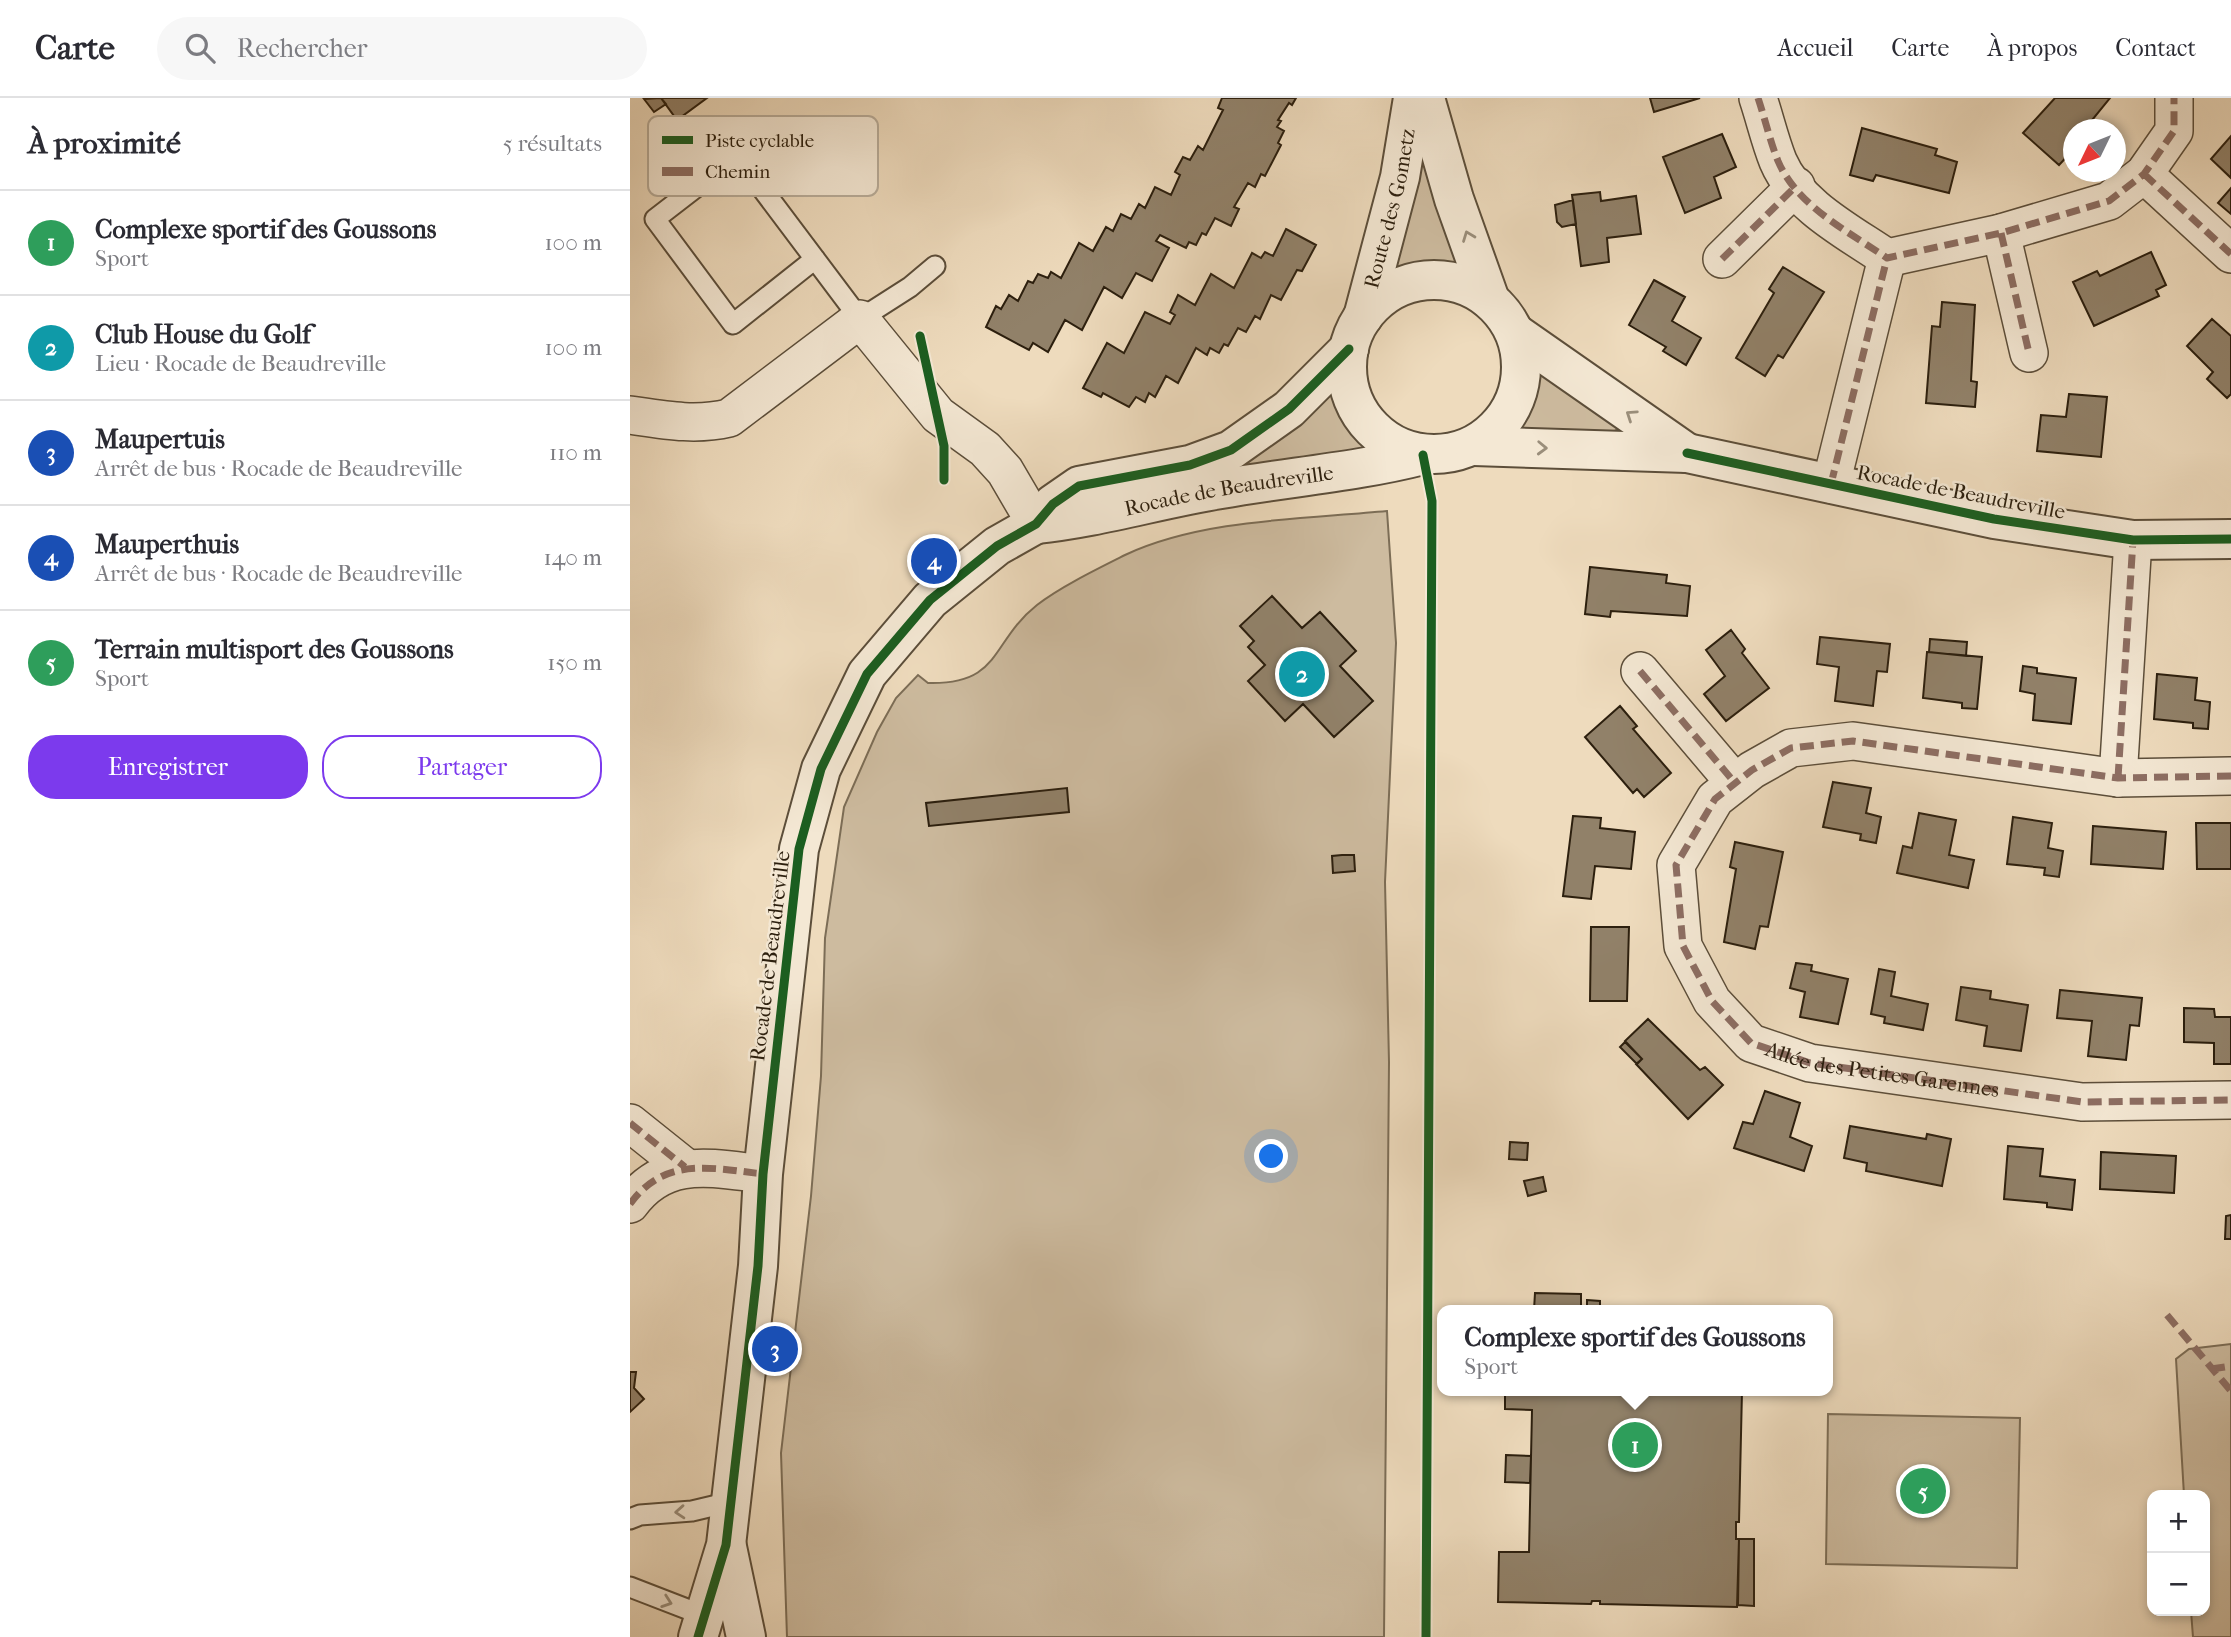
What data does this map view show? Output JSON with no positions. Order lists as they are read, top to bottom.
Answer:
{
  "streets": {
    "street": ["Route des Gometz", "Rocade de Beaudreville", "Allée des Petites Garennes"]
  },
  "crossings": [
    ["Route des Gometz", "Rocade de Beaudreville"]
  ],
  "legend": ["Piste cyclable", "Chemin"],
  "north": "bottom left",
  "page": {
    "header": "Carte",
    "search": "Rechercher",
    "nav": [
      "Accueil",
      "Carte",
      "À propos",
      "Contact"
    ],
    "heading": ["À proximité", "5 résultats"],
    "list": [
      {
        "mark": "1",
        "name": "Complexe sportif des Goussons",
        "note": "Sport",
        "value": "100 m"
      },
      {
        "mark": "2",
        "name": "Club House du Golf",
        "note": "Lieu · Rocade de Beaudreville",
        "value": "100 m"
      },
      {
        "mark": "3",
        "name": "Maupertuis",
        "note": "Arrêt de bus · Rocade de Beaudreville",
        "value": "110 m"
      },
      {
        "mark": "4",
        "name": "Mauperthuis",
        "note": "Arrêt de bus · Rocade de Beaudreville",
        "value": "140 m"
      },
      {
        "mark": "5",
        "name": "Terrain multisport des Goussons",
        "note": "Sport",
        "value": "150 m"
      }
    ],
    "pins": [
      "4",
      "2",
      "3",
      "1",
      "5"
    ],
    "buttons": ["Enregistrer", "Partager"],
    "popup": ["Complexe sportif des Goussons", "Sport"],
    "map_buttons": ["+", "−"]
  }
}
